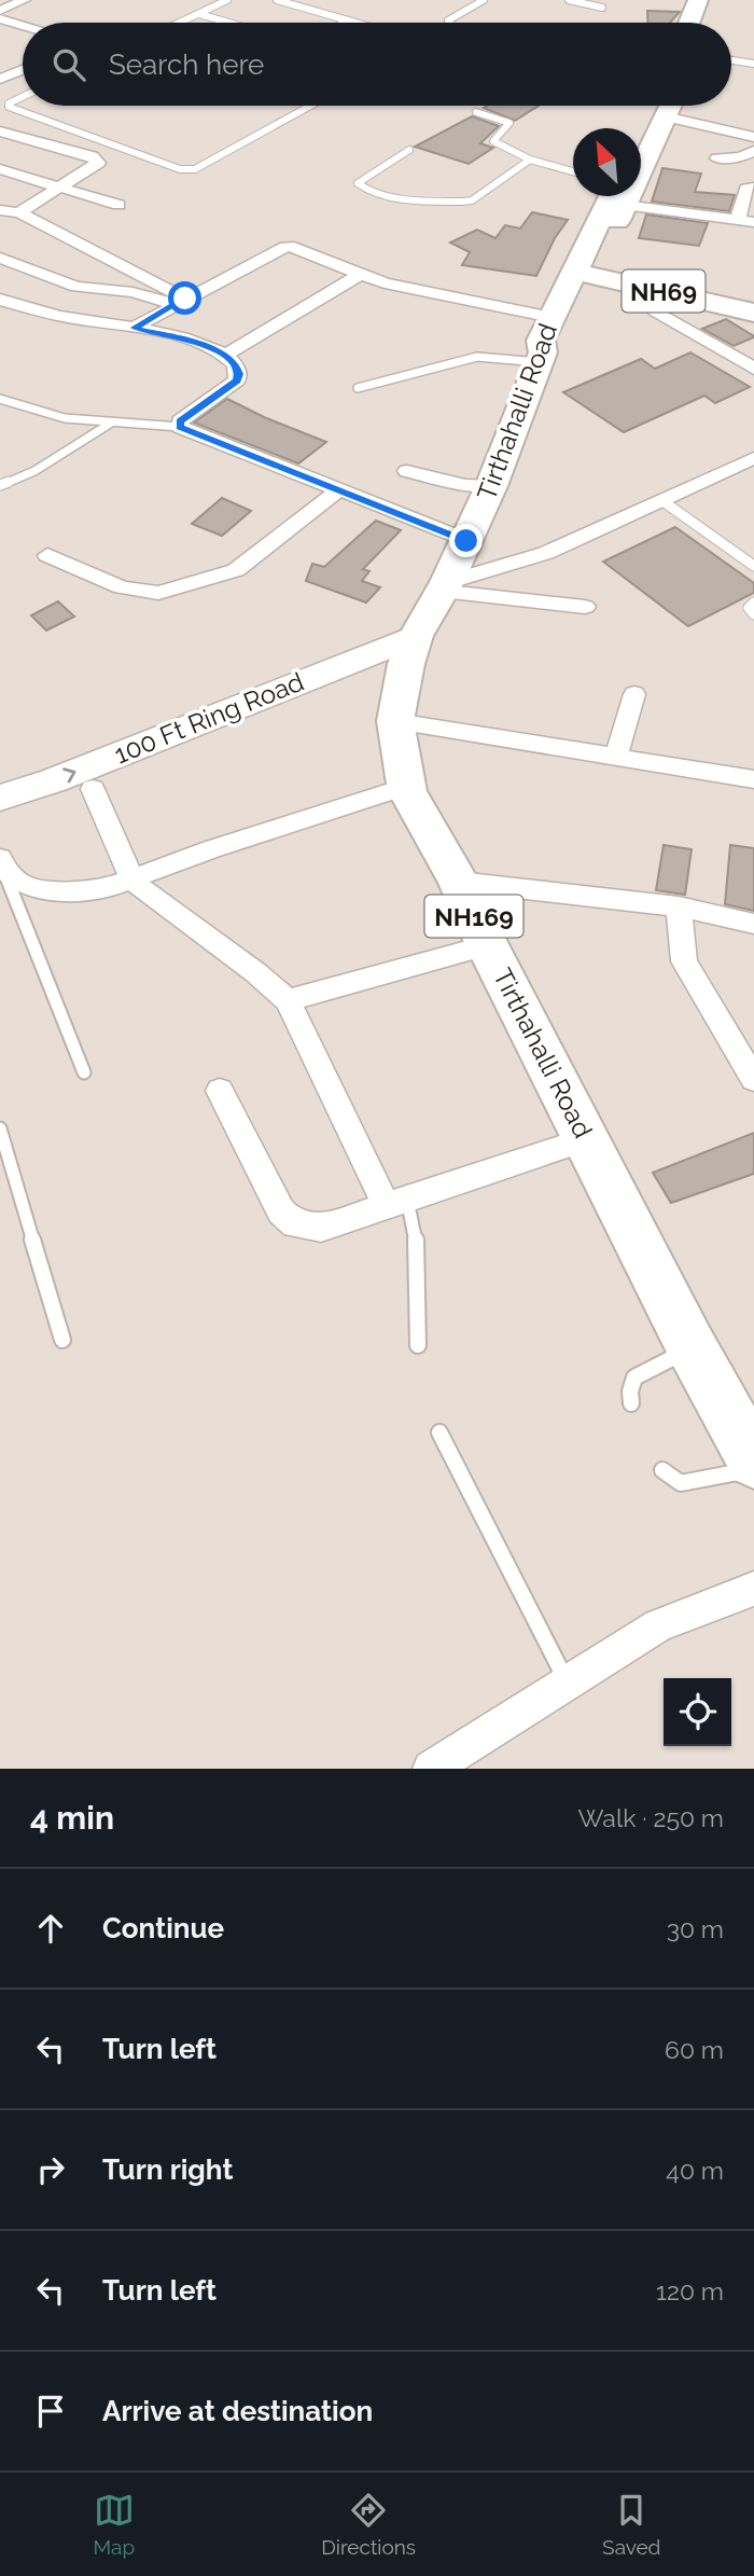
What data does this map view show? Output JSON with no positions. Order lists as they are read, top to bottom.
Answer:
{
  "streets": {
    "highway": ["NH69", "Tirthahalli Road", "NH169"],
    "main road": ["100 Ft Ring Road"]
  },
  "crossings": [
    ["NH69", "Tirthahalli Road"],
    ["NH69", "NH169"],
    ["Tirthahalli Road", "100 Ft Ring Road"],
    ["Tirthahalli Road", "NH169"]
  ],
  "north": "top left",
  "page": {
    "search": "Search here",
    "heading": ["4 min", "Walk · 250 m"],
    "list": [
      ["Continue", "30 m"],
      ["Turn left", "60 m"],
      ["Turn right", "40 m"],
      ["Turn left", "120 m"],
      "Arrive at destination"
    ],
    "nav": ["Map", "Directions", "Saved"]
  }
}
